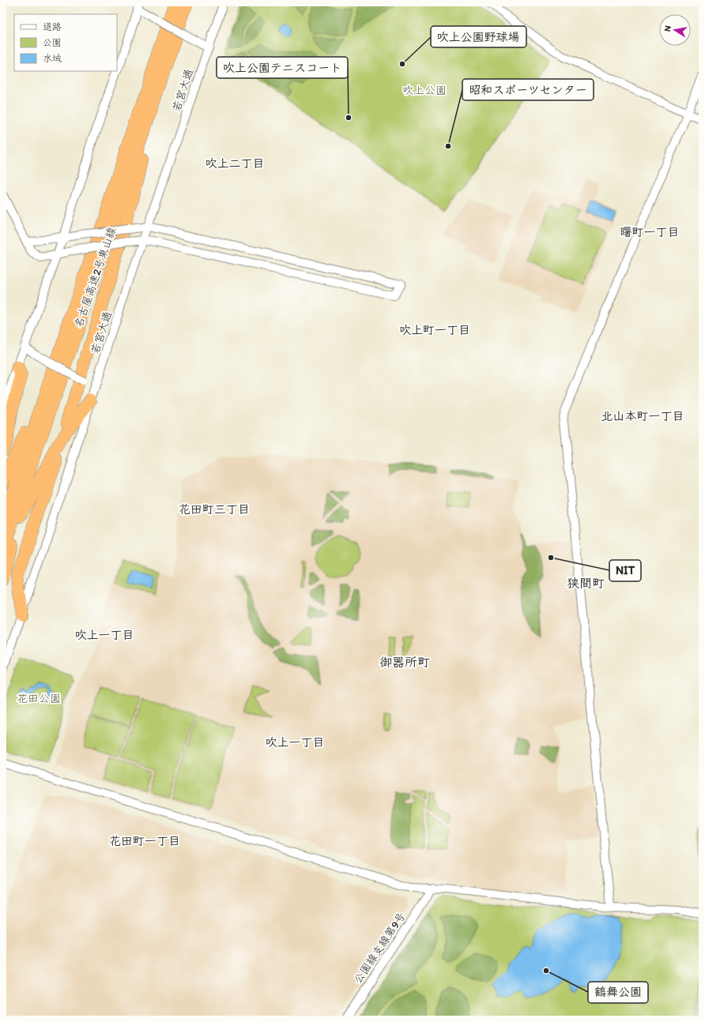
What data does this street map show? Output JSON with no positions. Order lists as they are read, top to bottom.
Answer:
{
  "streets": {
    "highway": ["名古屋高速2号東山線"],
    "street": ["若宮大通", "公園線支線第9号"]
  },
  "districts": [
    "吹上二丁目",
    "曙町一丁目",
    "吹上町一丁目",
    "北山本町一丁目",
    "花田町三丁目",
    "狭間町",
    "吹上一丁目",
    "御器所町",
    "吹上一丁目",
    "花田町一丁目"
  ],
  "parks": ["吹上公園", "花田公園"],
  "places": [
    "吹上公園野球場",
    "吹上公園テニスコート",
    "昭和スポーツセンター",
    "NIT",
    "鶴舞公園"
  ],
  "legend": ["道路", "公園", "水域"],
  "north": "left"
}
